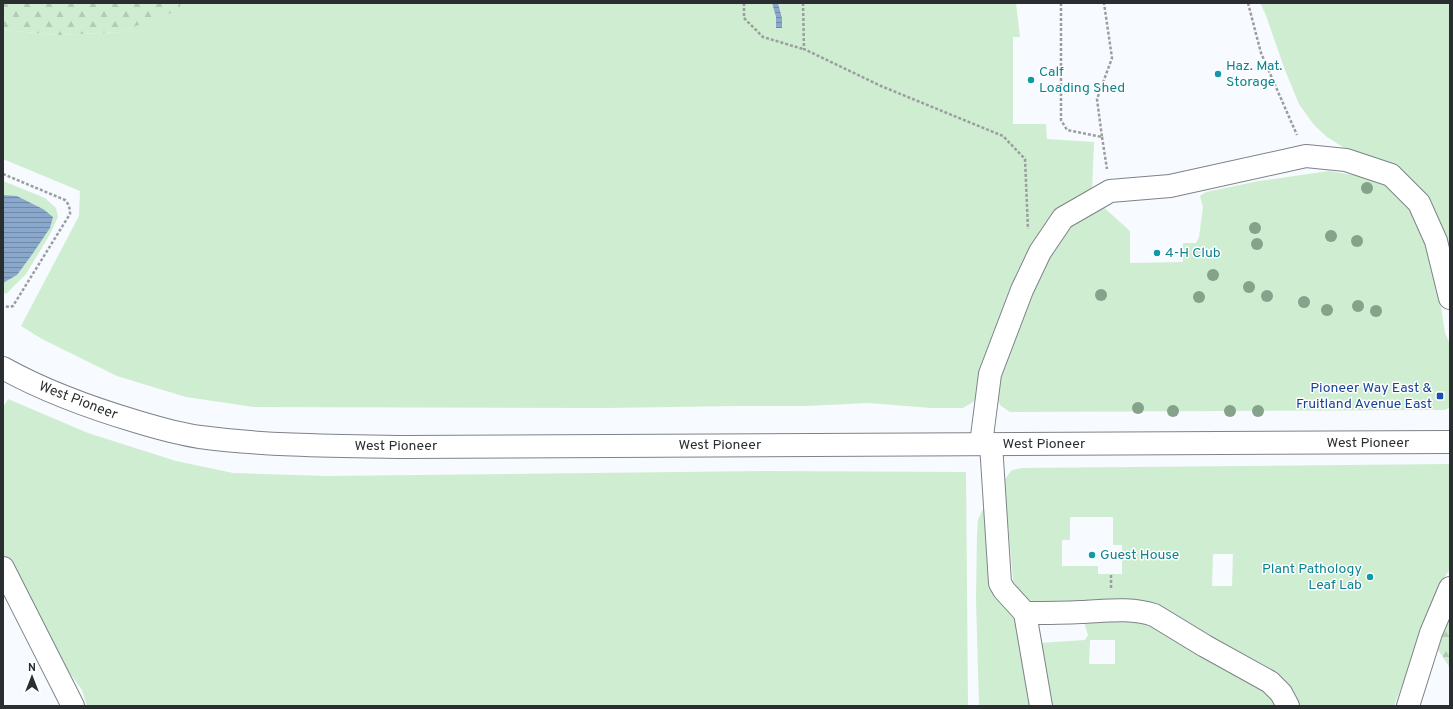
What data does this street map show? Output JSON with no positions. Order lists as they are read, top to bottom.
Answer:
{
  "streets": {
    "main road": ["West Pioneer"]
  },
  "places": {
    "other": [
      "Haz. Mat. Storage",
      "Calf Loading Shed",
      "4-H Club",
      "Guest House",
      "Plant Pathology Leaf Lab"
    ],
    "transit": ["Pioneer Way East & Fruitland Avenue East"]
  },
  "north": "top"
}
